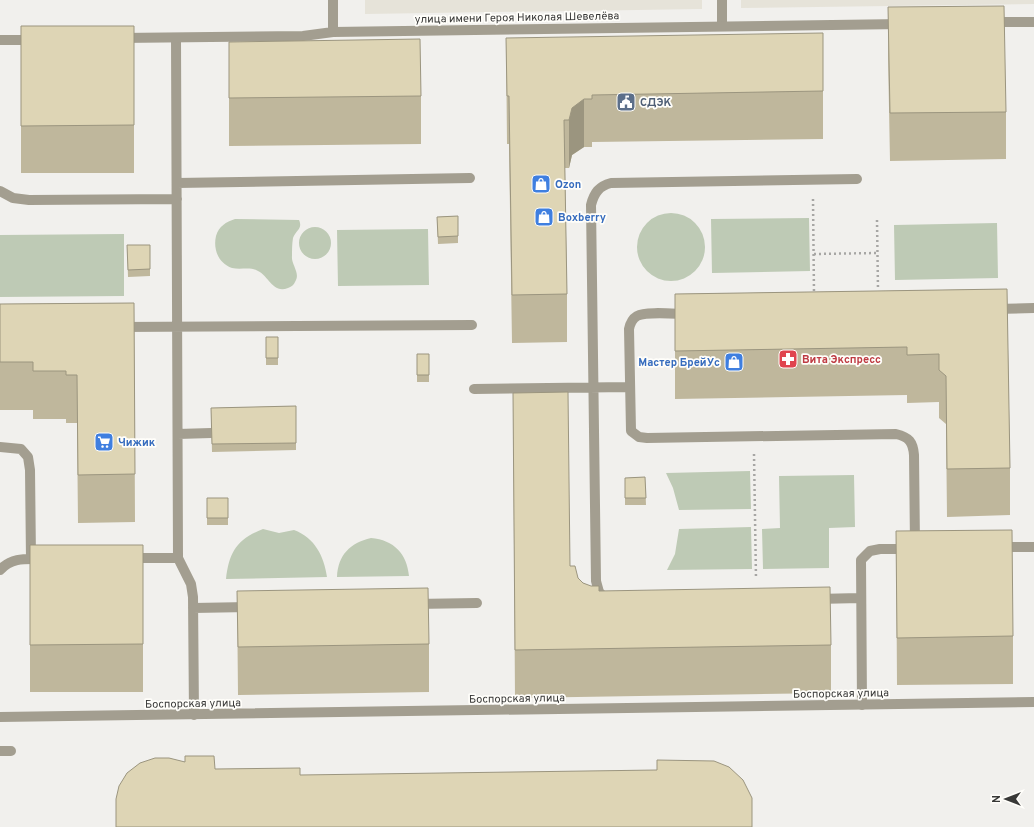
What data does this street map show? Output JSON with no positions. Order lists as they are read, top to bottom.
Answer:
{
  "streets": {
    "street": ["улица имени Героя Николая Шевелёва", "Боспорская улица"]
  },
  "places": {
    "public building": ["СДЭК"],
    "shop": ["Ozon", "Boxberry", "Мастер БрейУc"],
    "pharmacy": ["Вита Экспресс"],
    "supermarket": ["Чижик"]
  },
  "north": "left"
}
